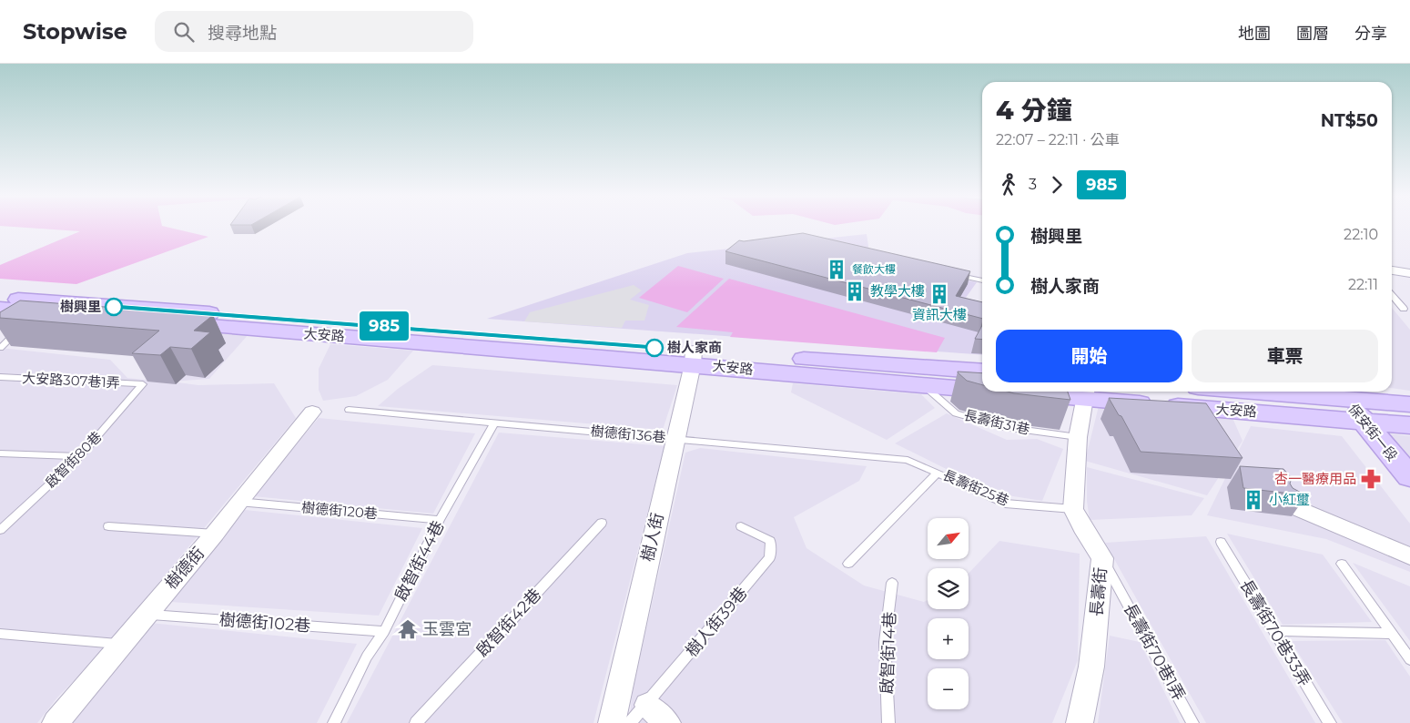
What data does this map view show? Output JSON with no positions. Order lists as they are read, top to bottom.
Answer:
{
  "streets": {
    "street": [
      "大安路",
      "保安街一段",
      "樹人街",
      "樹德街",
      "長壽街"
    ],
    "lane": [
      "大安路307巷1弄",
      "長壽街31巷",
      "樹德街136巷",
      "啟智街80巷",
      "長壽街25巷",
      "樹德街120巷",
      "啟智街44巷",
      "樹人街39巷",
      "樹德街102巷",
      "啟智街42巷",
      "長壽街70巷33弄",
      "長壽街70巷1弄",
      "啟智街14巷"
    ]
  },
  "crossings": [
    ["大安路", "長壽街31巷"],
    ["大安路", "保安街一段"],
    ["大安路", "樹人街"],
    ["大安路307巷1弄", "啟智街80巷"],
    ["樹德街136巷", "長壽街25巷"],
    ["樹德街136巷", "樹人街"],
    ["樹德街136巷", "啟智街44巷"],
    ["長壽街25巷", "長壽街"],
    ["樹德街120巷", "啟智街44巷"],
    ["樹德街120巷", "樹德街"],
    ["啟智街44巷", "樹德街102巷"],
    ["樹德街", "樹德街102巷"],
    ["長壽街", "長壽街70巷1弄"]
  ],
  "places": {
    "building": [
      "餐飲大樓",
      "教學大樓",
      "資訊大樓",
      "小紅璽"
    ],
    "other": ["樹興里", "樹人家商"],
    "pharmacy": ["杏一醫療用品"],
    "temple": ["玉雲宮"]
  },
  "lines": ["bus line 985"],
  "north": "top right",
  "page": {
    "header": "Stopwise",
    "search": "搜尋地點",
    "nav": ["地圖", "圖層", "分享"],
    "on_map": "985",
    "heading": ["4 分鐘", "22:07 – 22:11 · 公車", "NT$50"],
    "legs": ["3", "985"],
    "list": [
      {
        "name": "樹興里",
        "value": "22:10"
      },
      {
        "name": "樹人家商",
        "value": "22:11"
      }
    ],
    "buttons": ["開始", "車票"],
    "map_buttons": ["+", "−"]
  }
}
